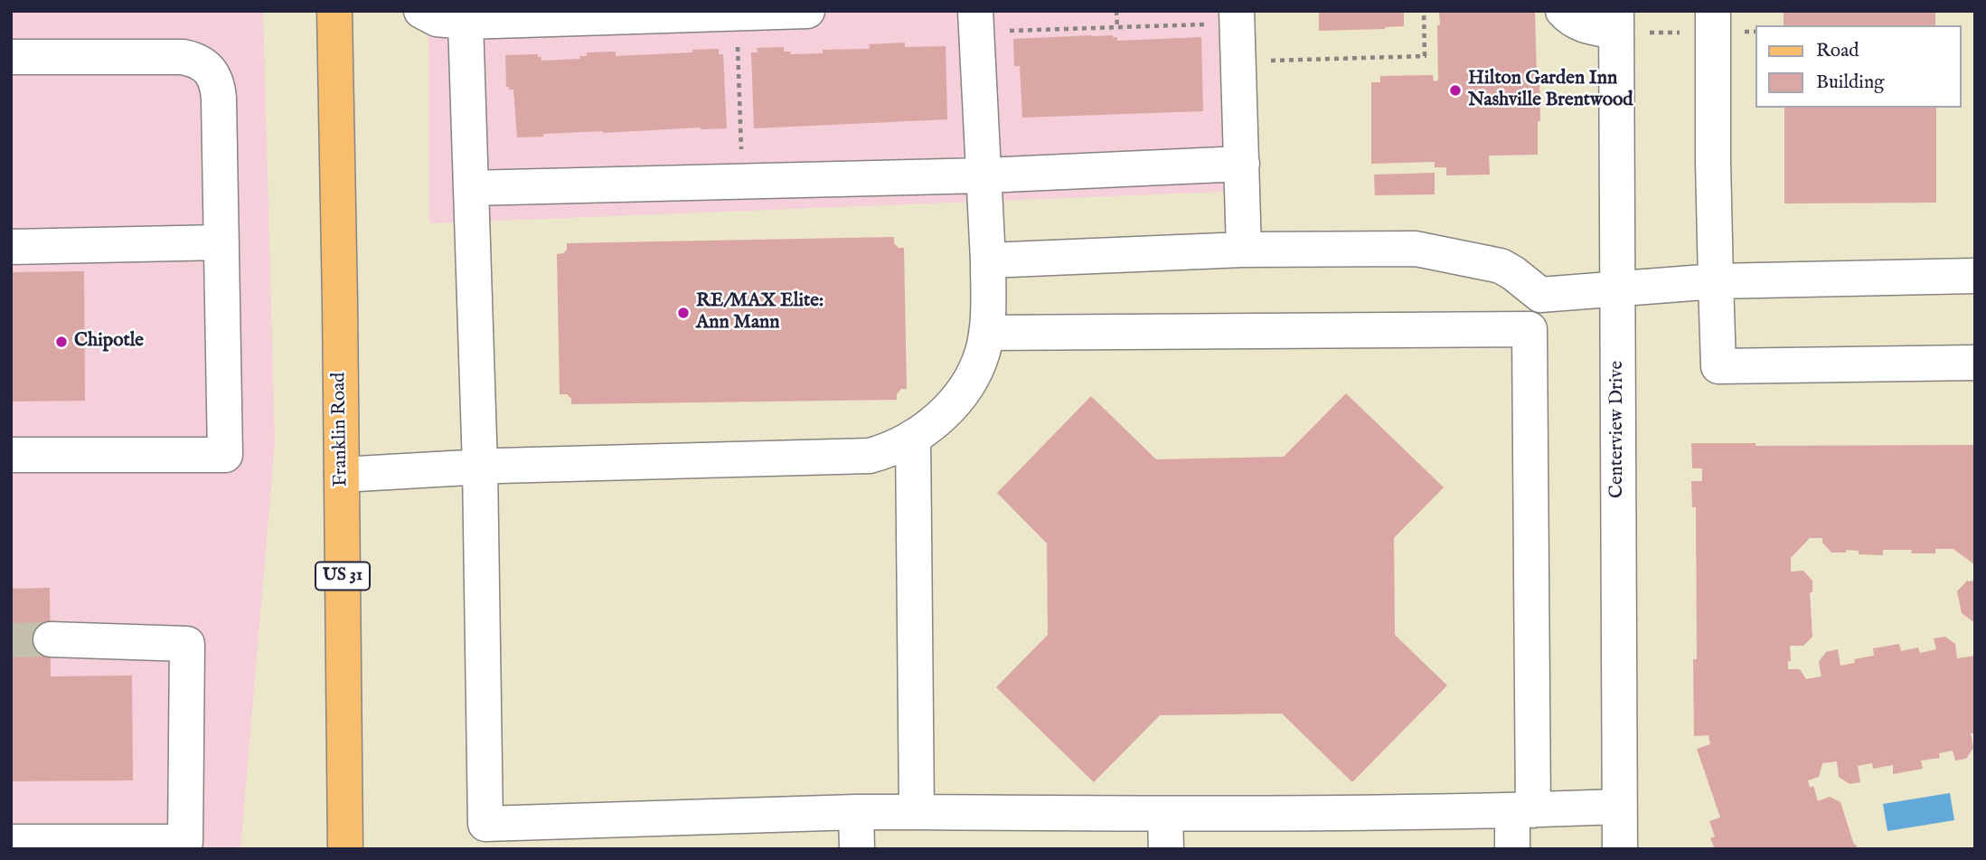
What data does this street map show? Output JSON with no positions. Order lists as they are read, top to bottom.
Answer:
{
  "streets": {
    "main road": ["Franklin Road", "US 31"],
    "street": ["Centerview Drive"]
  },
  "places": ["Hilton Garden Inn Nashville Brentwood", "RE/MAX Elite: Ann Mann", "Chipotle"],
  "legend": ["Road", "Building"]
}
